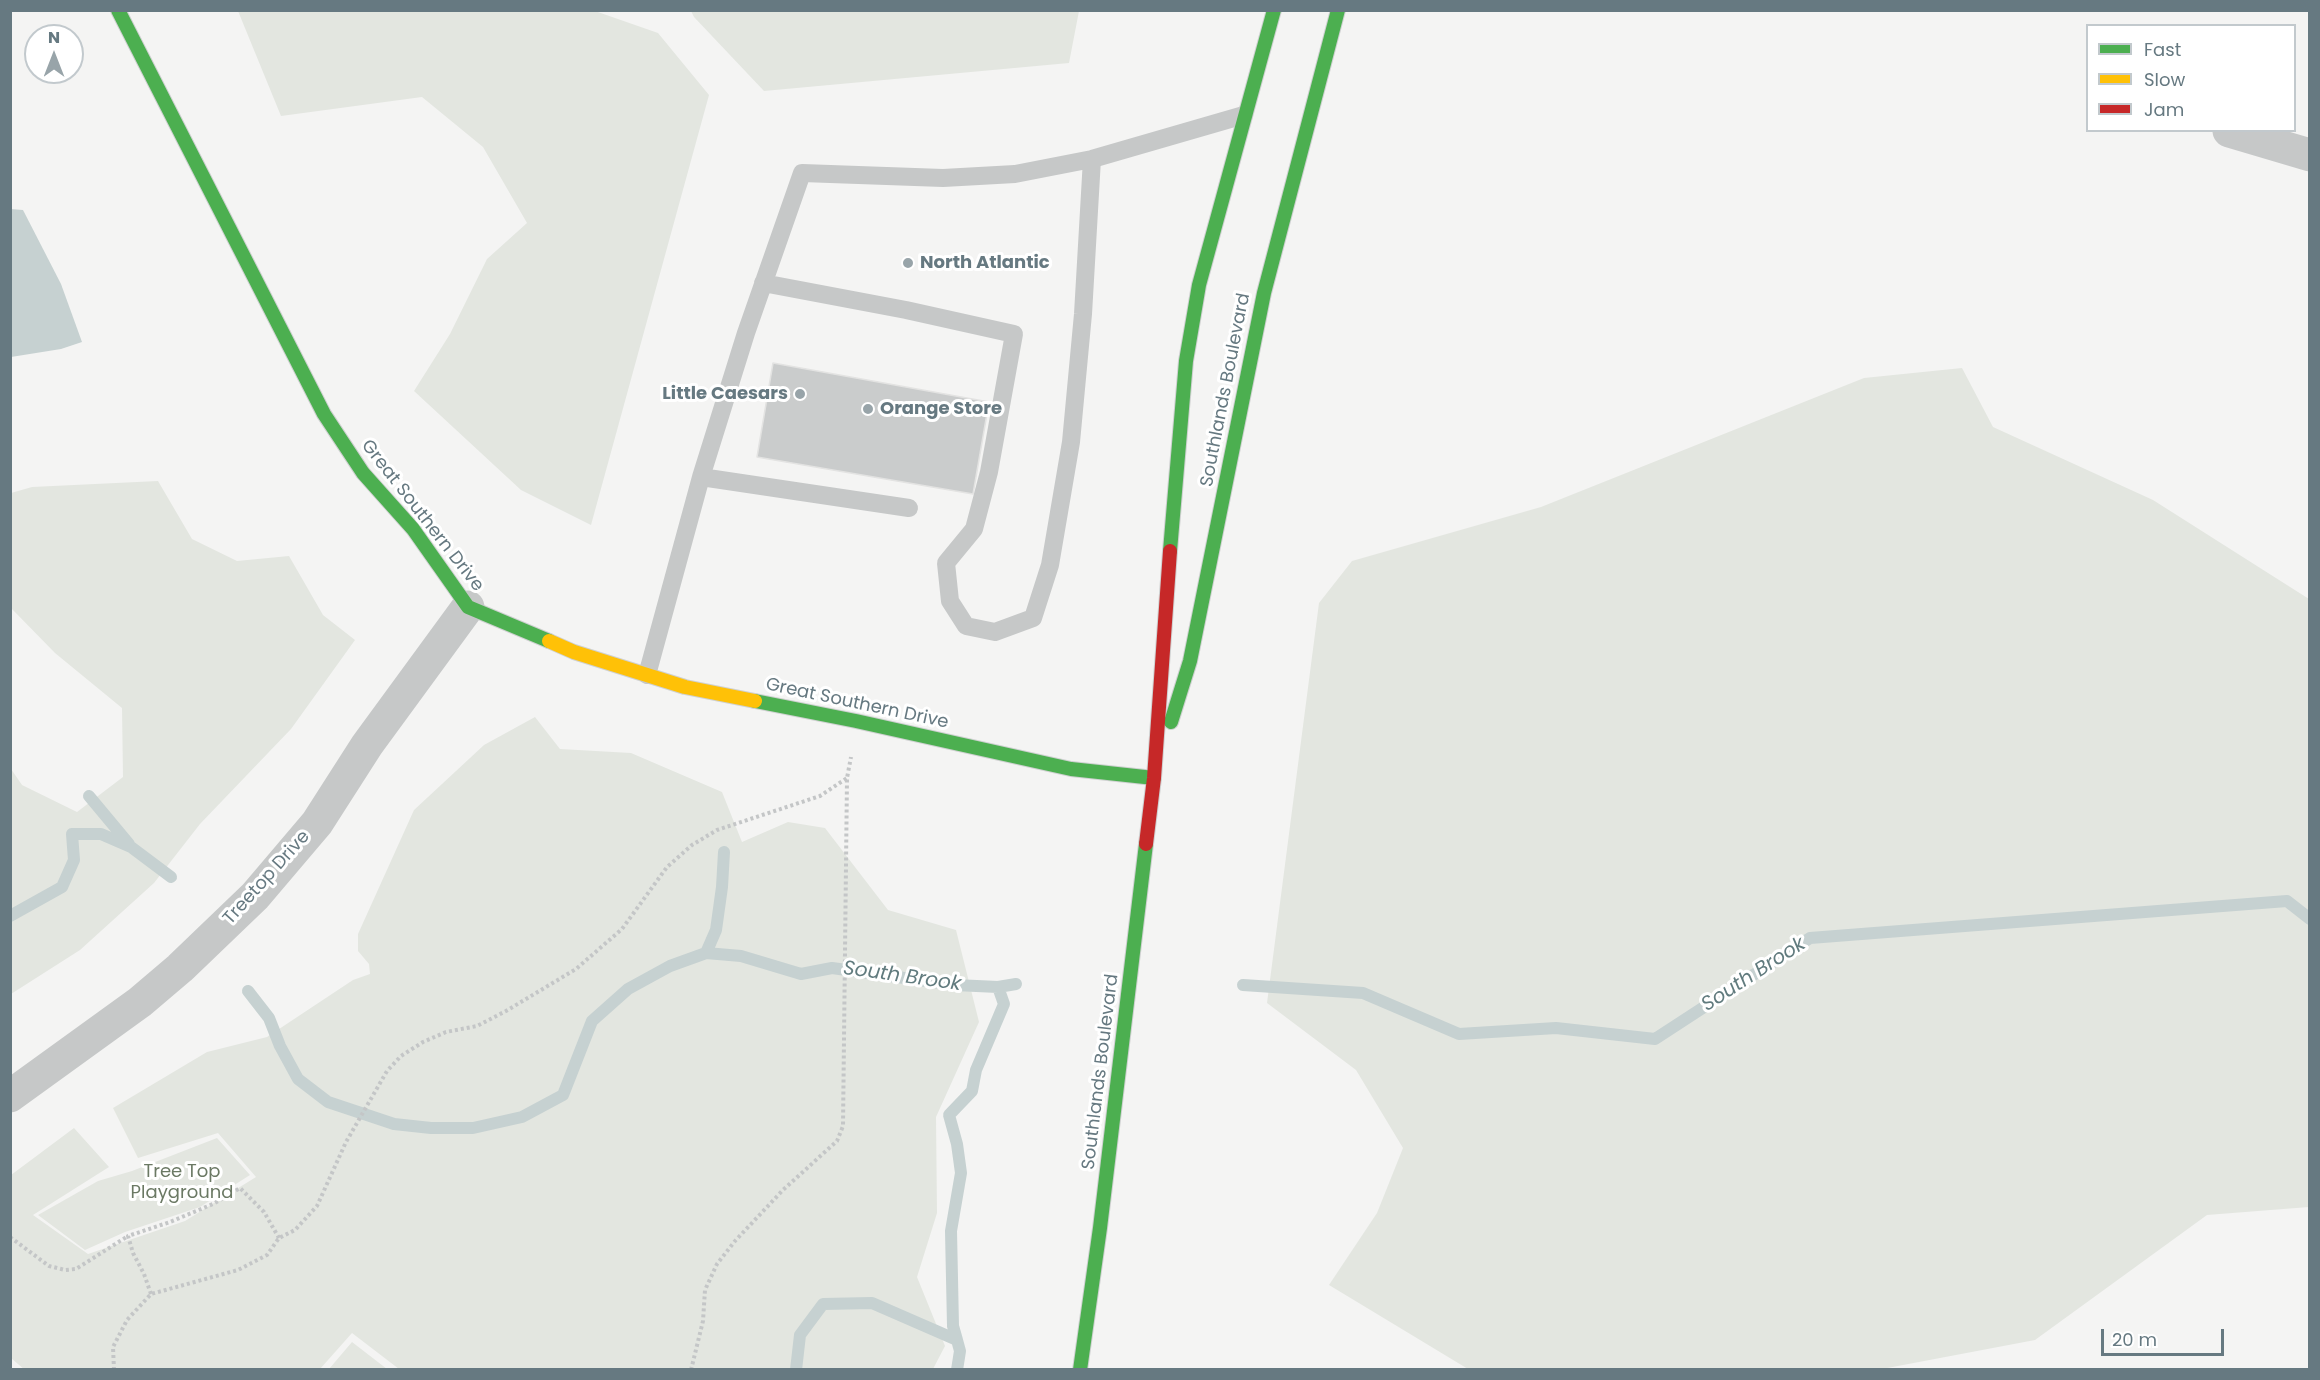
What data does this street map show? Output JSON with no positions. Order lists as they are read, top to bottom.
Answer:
{
  "streets": {
    "main road": ["Southlands Boulevard", "Great Southern Drive"],
    "street": ["Treetop Drive"]
  },
  "crossings": [
    ["Southlands Boulevard", "Great Southern Drive"],
    ["Great Southern Drive", "Treetop Drive"]
  ],
  "water": ["South Brook"],
  "parks": ["Tree Top Playground"],
  "places": ["North Atlantic", "Little Caesars", "Orange Store"],
  "legend": ["Fast", "Slow", "Jam"],
  "scale_bar": "20 m",
  "north": "top"
}
